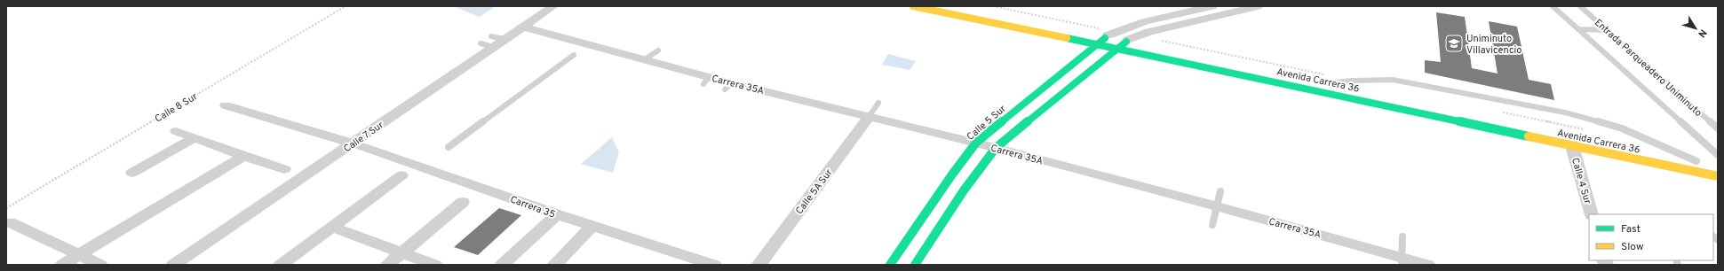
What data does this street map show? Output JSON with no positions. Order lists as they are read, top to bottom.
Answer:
{
  "streets": {
    "main road": ["Avenida Carrera 36", "Calle 5 Sur"],
    "street": [
      "Carrera 35A",
      "Calle 7 Sur",
      "Calle 4 Sur",
      "Calle 5A Sur",
      "Carrera 35"
    ],
    "lane": ["Entrada Parqueadero Uniminuto"],
    "path": ["Calle 8 Sur"]
  },
  "crossings": [
    ["Avenida Carrera 36", "Calle 5 Sur"],
    ["Avenida Carrera 36", "Calle 4 Sur"],
    ["Carrera 35A", "Calle 5 Sur"],
    ["Carrera 35A", "Calle 7 Sur"],
    ["Carrera 35A", "Calle 5A Sur"],
    ["Calle 7 Sur", "Carrera 35"]
  ],
  "places": {
    "school or university": ["Uniminuto Villavicencio"]
  },
  "legend": ["Fast", "Slow"],
  "north": "bottom right"
}
